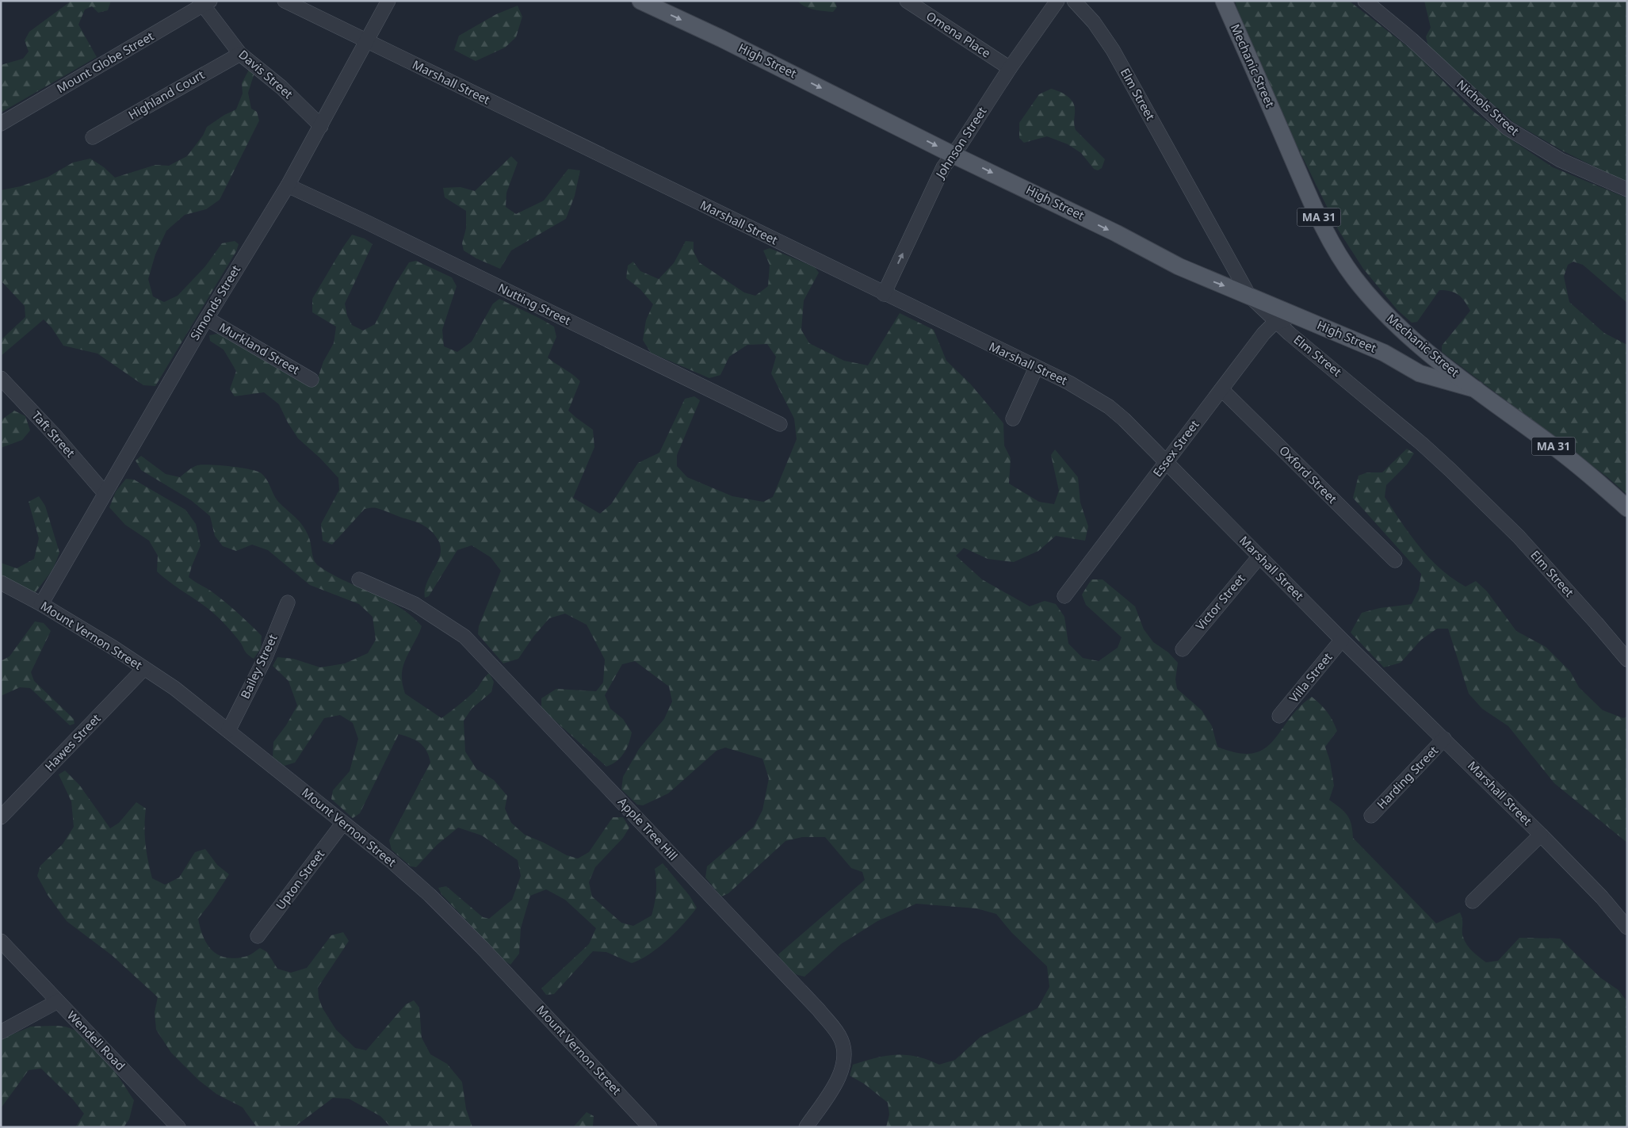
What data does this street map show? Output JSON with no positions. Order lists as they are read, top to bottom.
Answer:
{
  "streets": {
    "main road": ["High Street", "Mechanic Street", "MA 31"],
    "street": [
      "Omena Place",
      "Mount Globe Street",
      "Davis Street",
      "Marshall Street",
      "Elm Street",
      "Highland Court",
      "Nichols Street",
      "Johnson Street",
      "Simonds Street",
      "Nutting Street",
      "Murkland Street",
      "Taft Street",
      "Essex Street",
      "Oxford Street",
      "Victor Street",
      "Mount Vernon Street",
      "Bailey Street",
      "Villa Street",
      "Hawes Street",
      "Harding Street",
      "Apple Tree Hill",
      "Upton Street",
      "Wendell Road"
    ]
  },
  "crossings": [
    ["Omena Place", "Johnson Street"],
    ["High Street", "Mechanic Street"],
    ["High Street", "Elm Street"],
    ["High Street", "Johnson Street"],
    ["Mount Globe Street", "Davis Street"],
    ["Davis Street", "Highland Court"],
    ["Davis Street", "Simonds Street"],
    ["Marshall Street", "Johnson Street"],
    ["Marshall Street", "Simonds Street"],
    ["Marshall Street", "Essex Street"],
    ["Marshall Street", "Victor Street"],
    ["Marshall Street", "Villa Street"],
    ["Marshall Street", "Harding Street"],
    ["Elm Street", "Essex Street"],
    ["Simonds Street", "Nutting Street"],
    ["Simonds Street", "Murkland Street"],
    ["Simonds Street", "Taft Street"],
    ["Simonds Street", "Mount Vernon Street"],
    ["Essex Street", "Oxford Street"],
    ["Mount Vernon Street", "Bailey Street"],
    ["Mount Vernon Street", "Hawes Street"],
    ["Mount Vernon Street", "Upton Street"]
  ],
  "one_way": ["High Street", "Johnson Street"]
}
